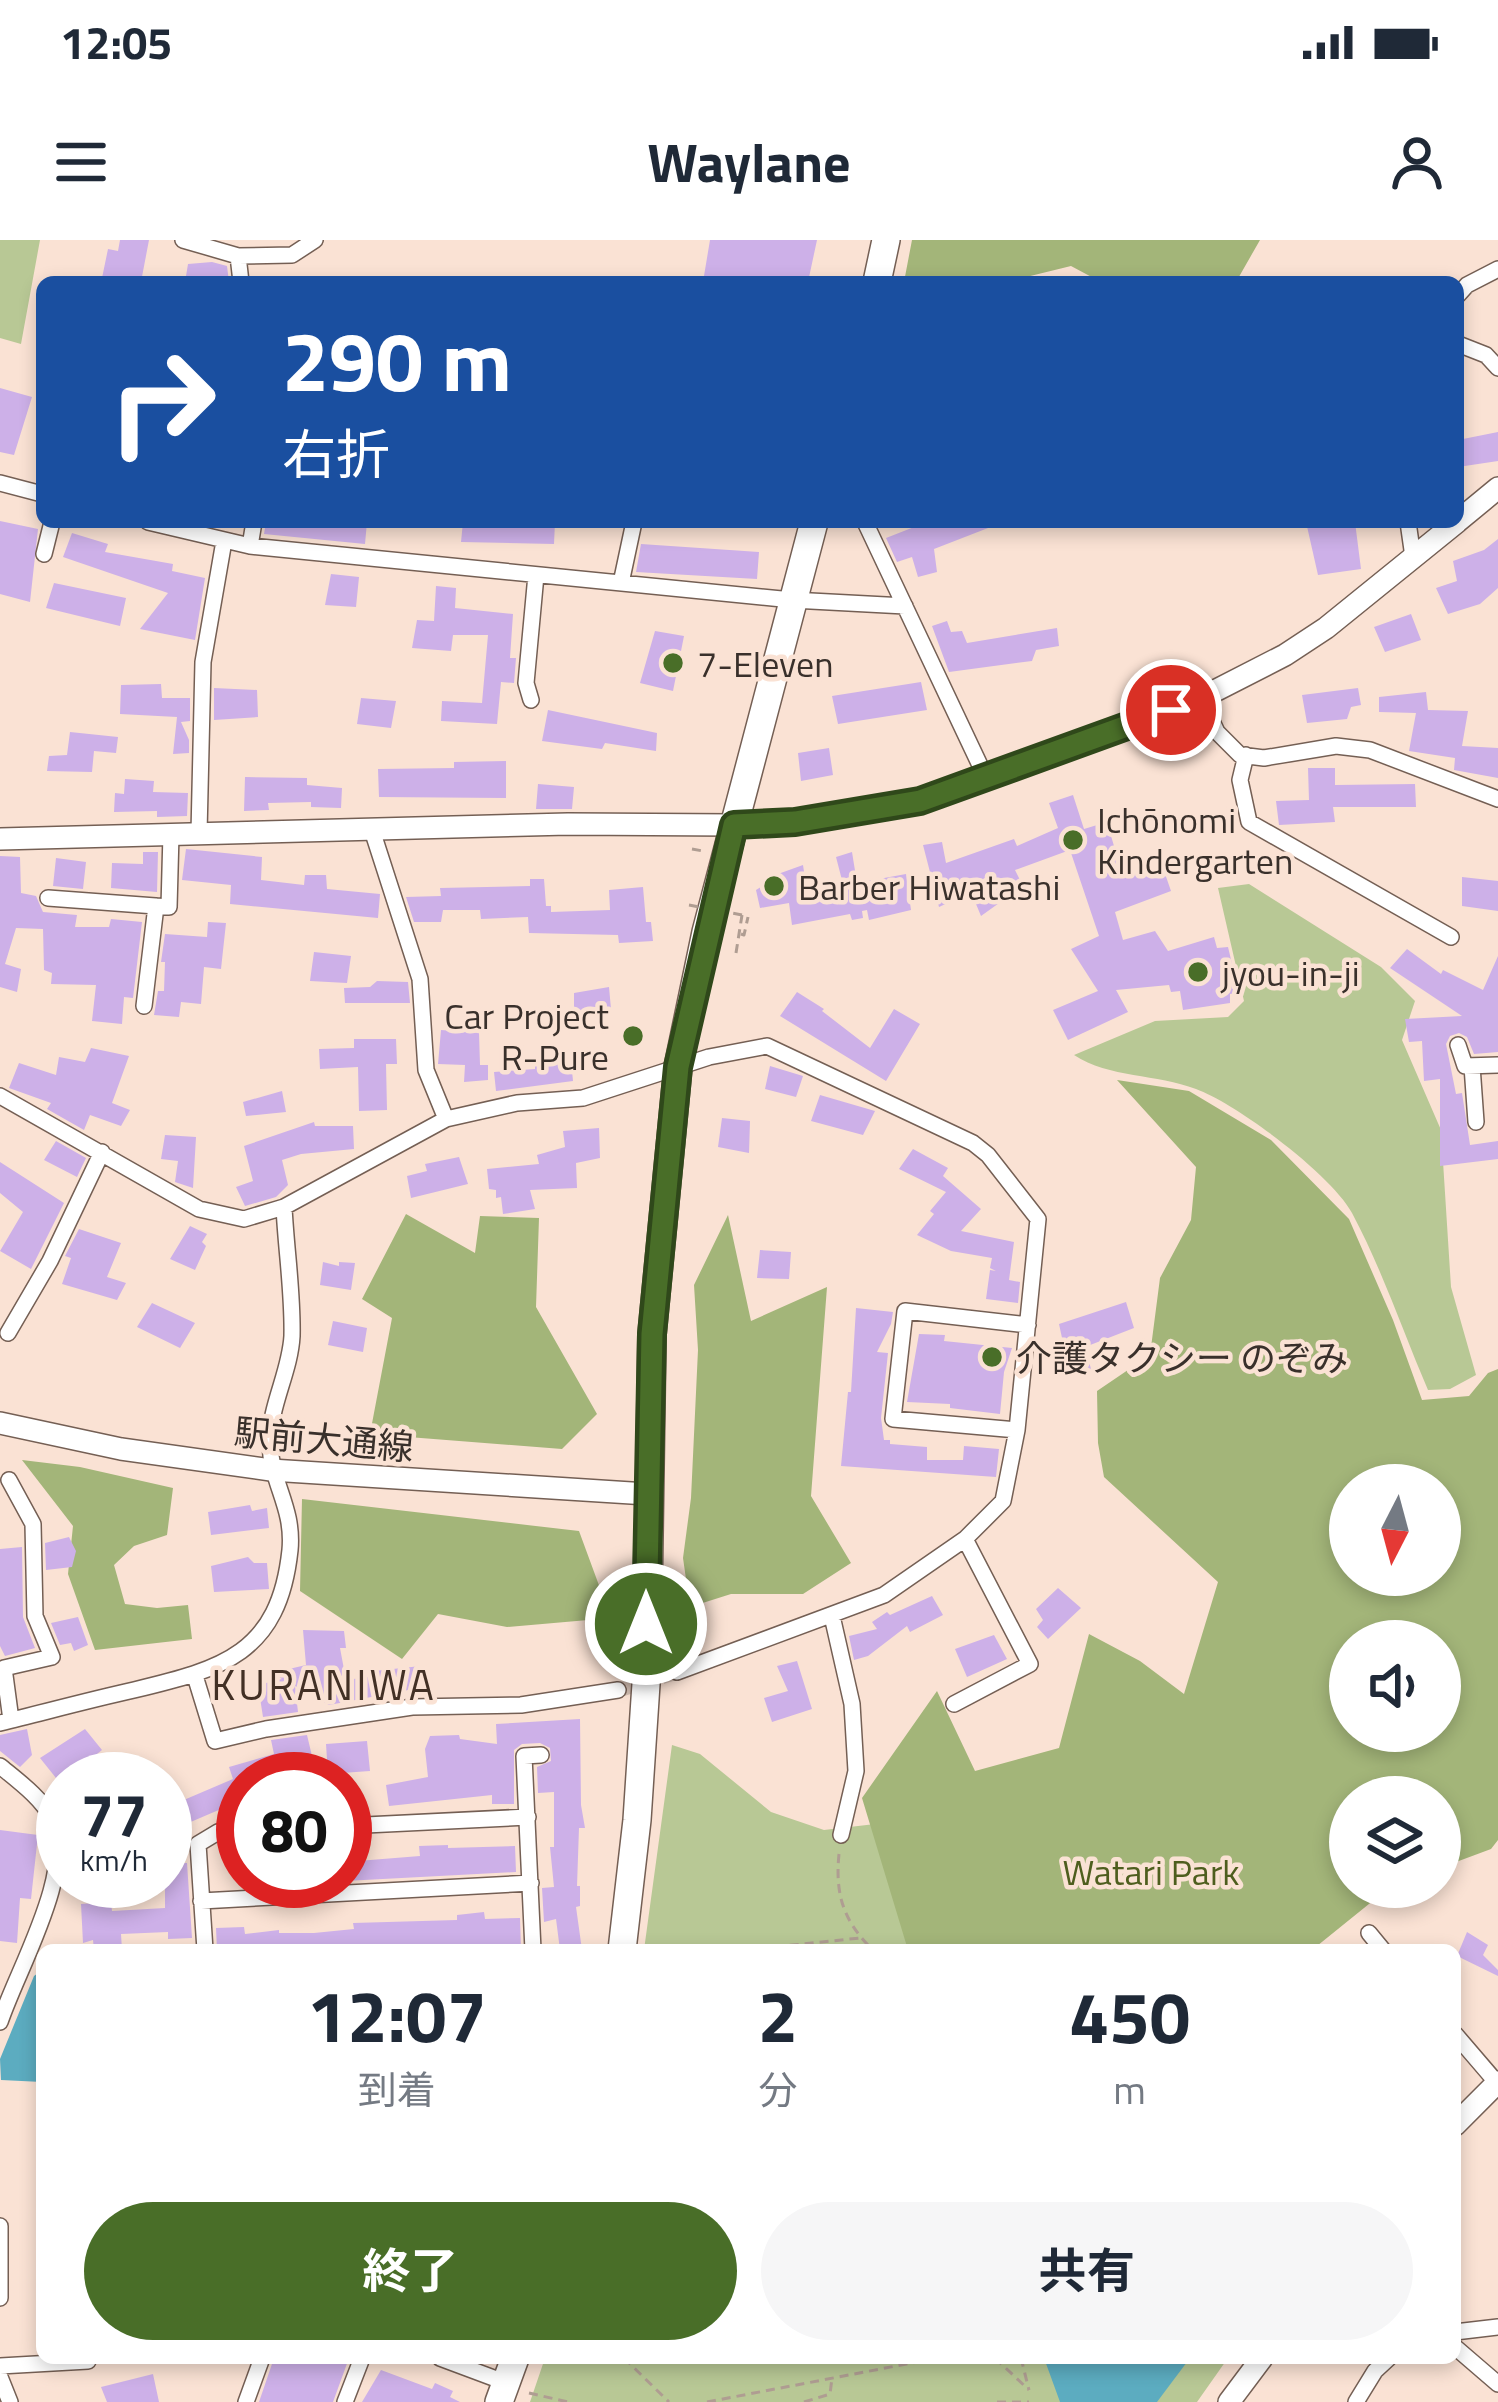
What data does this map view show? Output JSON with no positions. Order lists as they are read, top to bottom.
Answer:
{
  "streets": {
    "street": ["駅前大通線"]
  },
  "districts": ["KURANIWA"],
  "parks": ["Watari Park"],
  "places": [
    "7-Eleven",
    "Ichōnomi Kindergarten",
    "Barber Hiwatashi",
    "jyou-in-ji",
    "Car Project R-Pure",
    "介護タクシー のぞみ"
  ],
  "north": "bottom",
  "page": {
    "status": "12:05",
    "header": "Waylane",
    "turn": ["290 m", "右折"],
    "speed": "77 km/h",
    "limit": "80",
    "eta": [
      "12:07",
      "到着",
      "2",
      "分",
      "450",
      "m"
    ],
    "buttons": ["終了", "共有"]
  }
}
